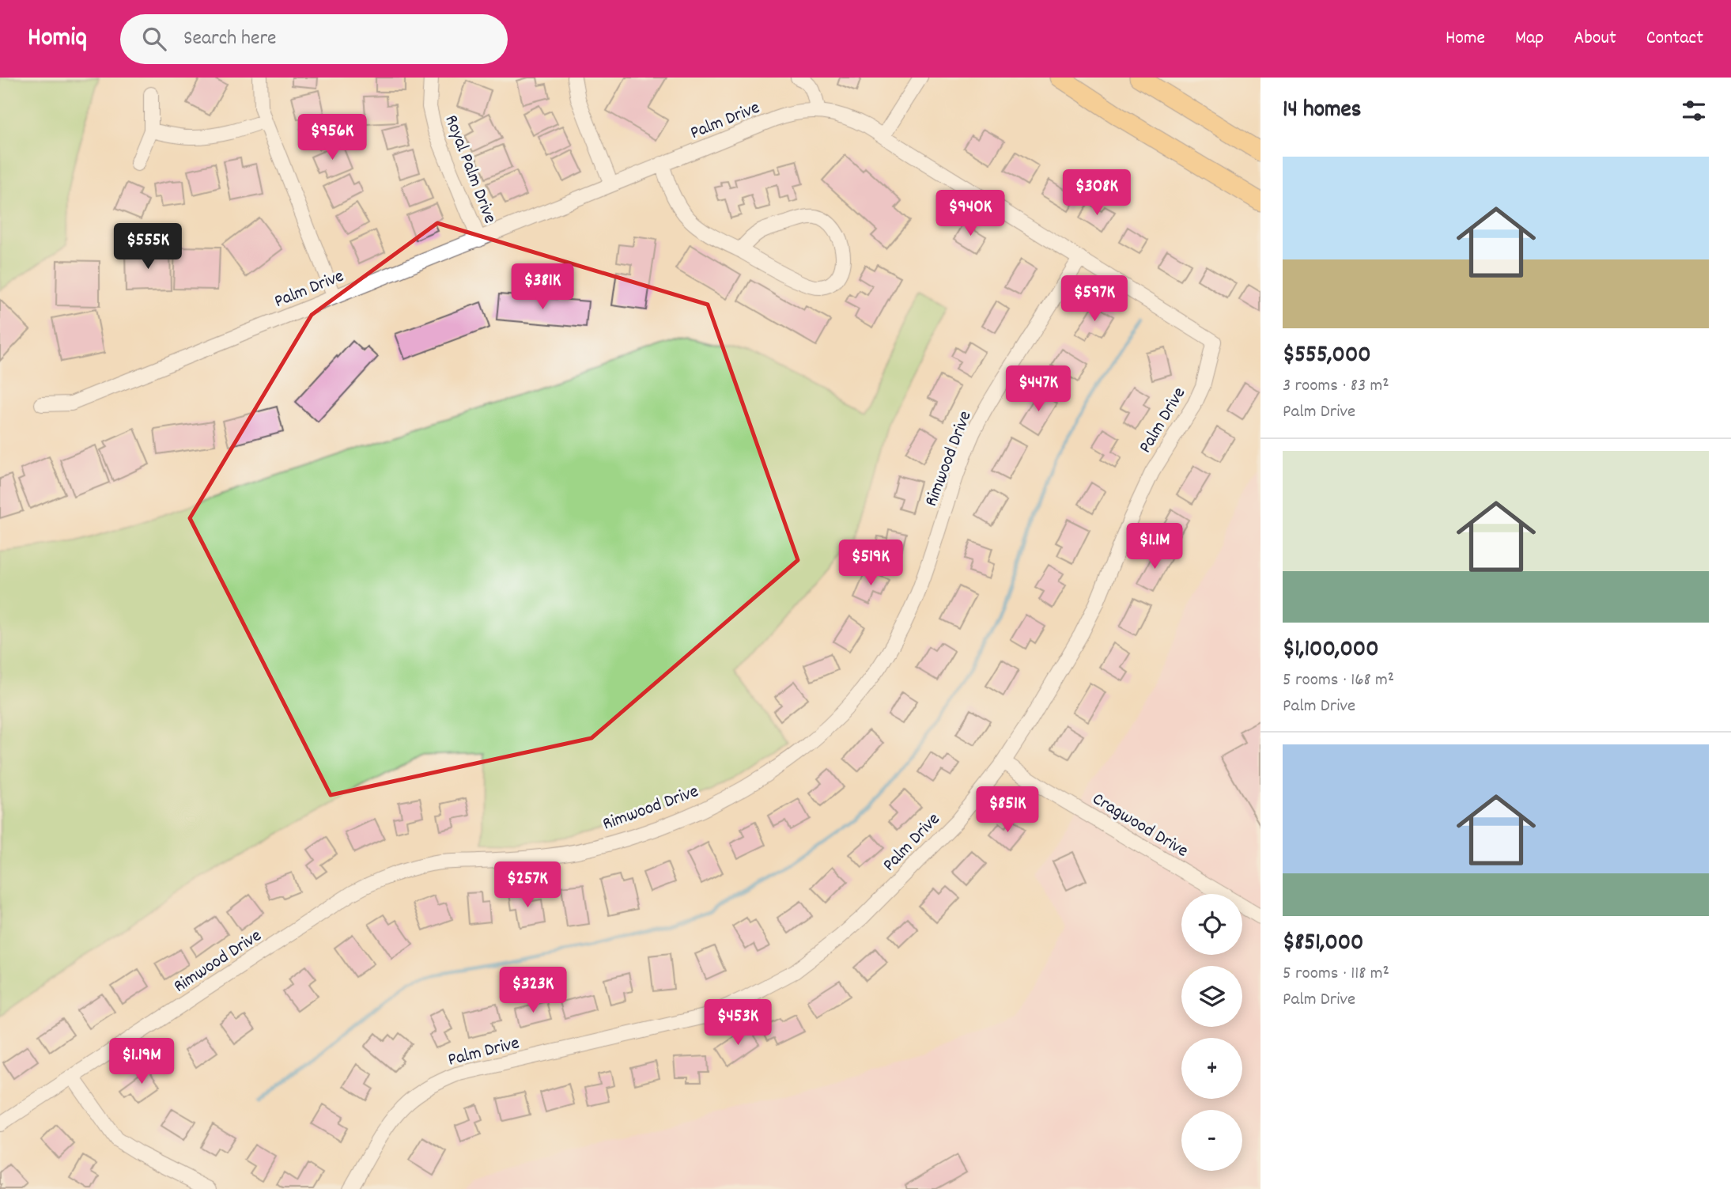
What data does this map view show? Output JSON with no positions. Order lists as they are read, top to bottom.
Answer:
{
  "streets": {
    "street": [
      "Palm Drive",
      "Royal Palm Drive",
      "Rimwood Drive",
      "Cragwood Drive"
    ]
  },
  "crossings": [
    ["Palm Drive", "Royal Palm Drive"],
    ["Palm Drive", "Rimwood Drive"],
    ["Palm Drive", "Cragwood Drive"]
  ],
  "page": {
    "header": "Homiq",
    "search": "Search here",
    "nav": [
      "Home",
      "Map",
      "About",
      "Contact"
    ],
    "heading": "14 homes",
    "price": [
      "$956K",
      "$308K",
      "$940K",
      "$555K",
      "$381K",
      "$597K",
      "$447K",
      "$1.1M",
      "$519K",
      "$851K",
      "$257K",
      "$323K",
      "$453K",
      "$1.19M"
    ],
    "list": [
      {
        "name": "$555,000",
        "note": "3 rooms · 83 m² · Palm Drive"
      },
      {
        "name": "$1,100,000",
        "note": "5 rooms · 168 m² · Palm Drive"
      },
      {
        "name": "$851,000",
        "note": "5 rooms · 118 m² · Palm Drive"
      }
    ],
    "map_buttons": ["+", "−"]
  }
}
